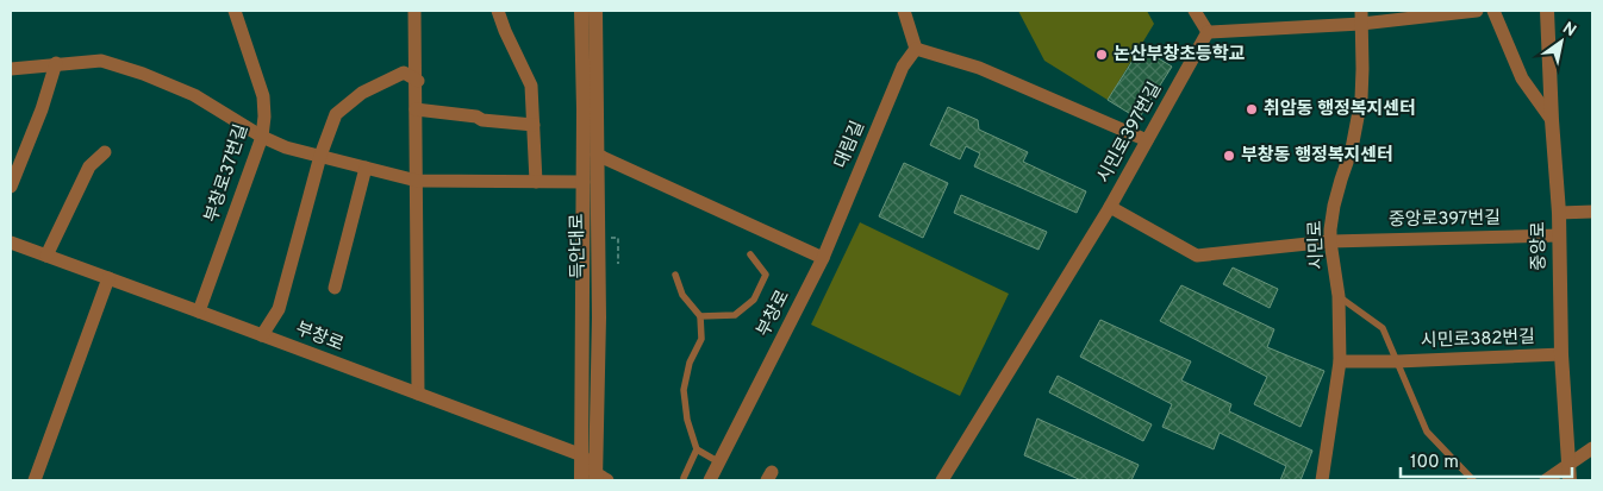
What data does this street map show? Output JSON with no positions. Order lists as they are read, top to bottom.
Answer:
{
  "streets": {
    "street": [
      "시민로397번길",
      "대림길",
      "부창로37번길",
      "중앙로397번길",
      "시민로",
      "득안대로",
      "중앙로",
      "부창로",
      "시민로382번길"
    ]
  },
  "crossings": [
    ["시민로397번길", "중앙로397번길"],
    ["대림길", "부창로"],
    ["부창로37번길", "부창로"],
    ["중앙로397번길", "시민로"],
    ["중앙로397번길", "중앙로"],
    ["시민로", "시민로382번길"],
    ["득안대로", "부창로"],
    ["중앙로", "시민로382번길"]
  ],
  "places": ["논산부창초등학교", "취암동 행정복지센터", "부창동 행정복지센터"],
  "scale_bar": "100 m",
  "north": "top right"
}
